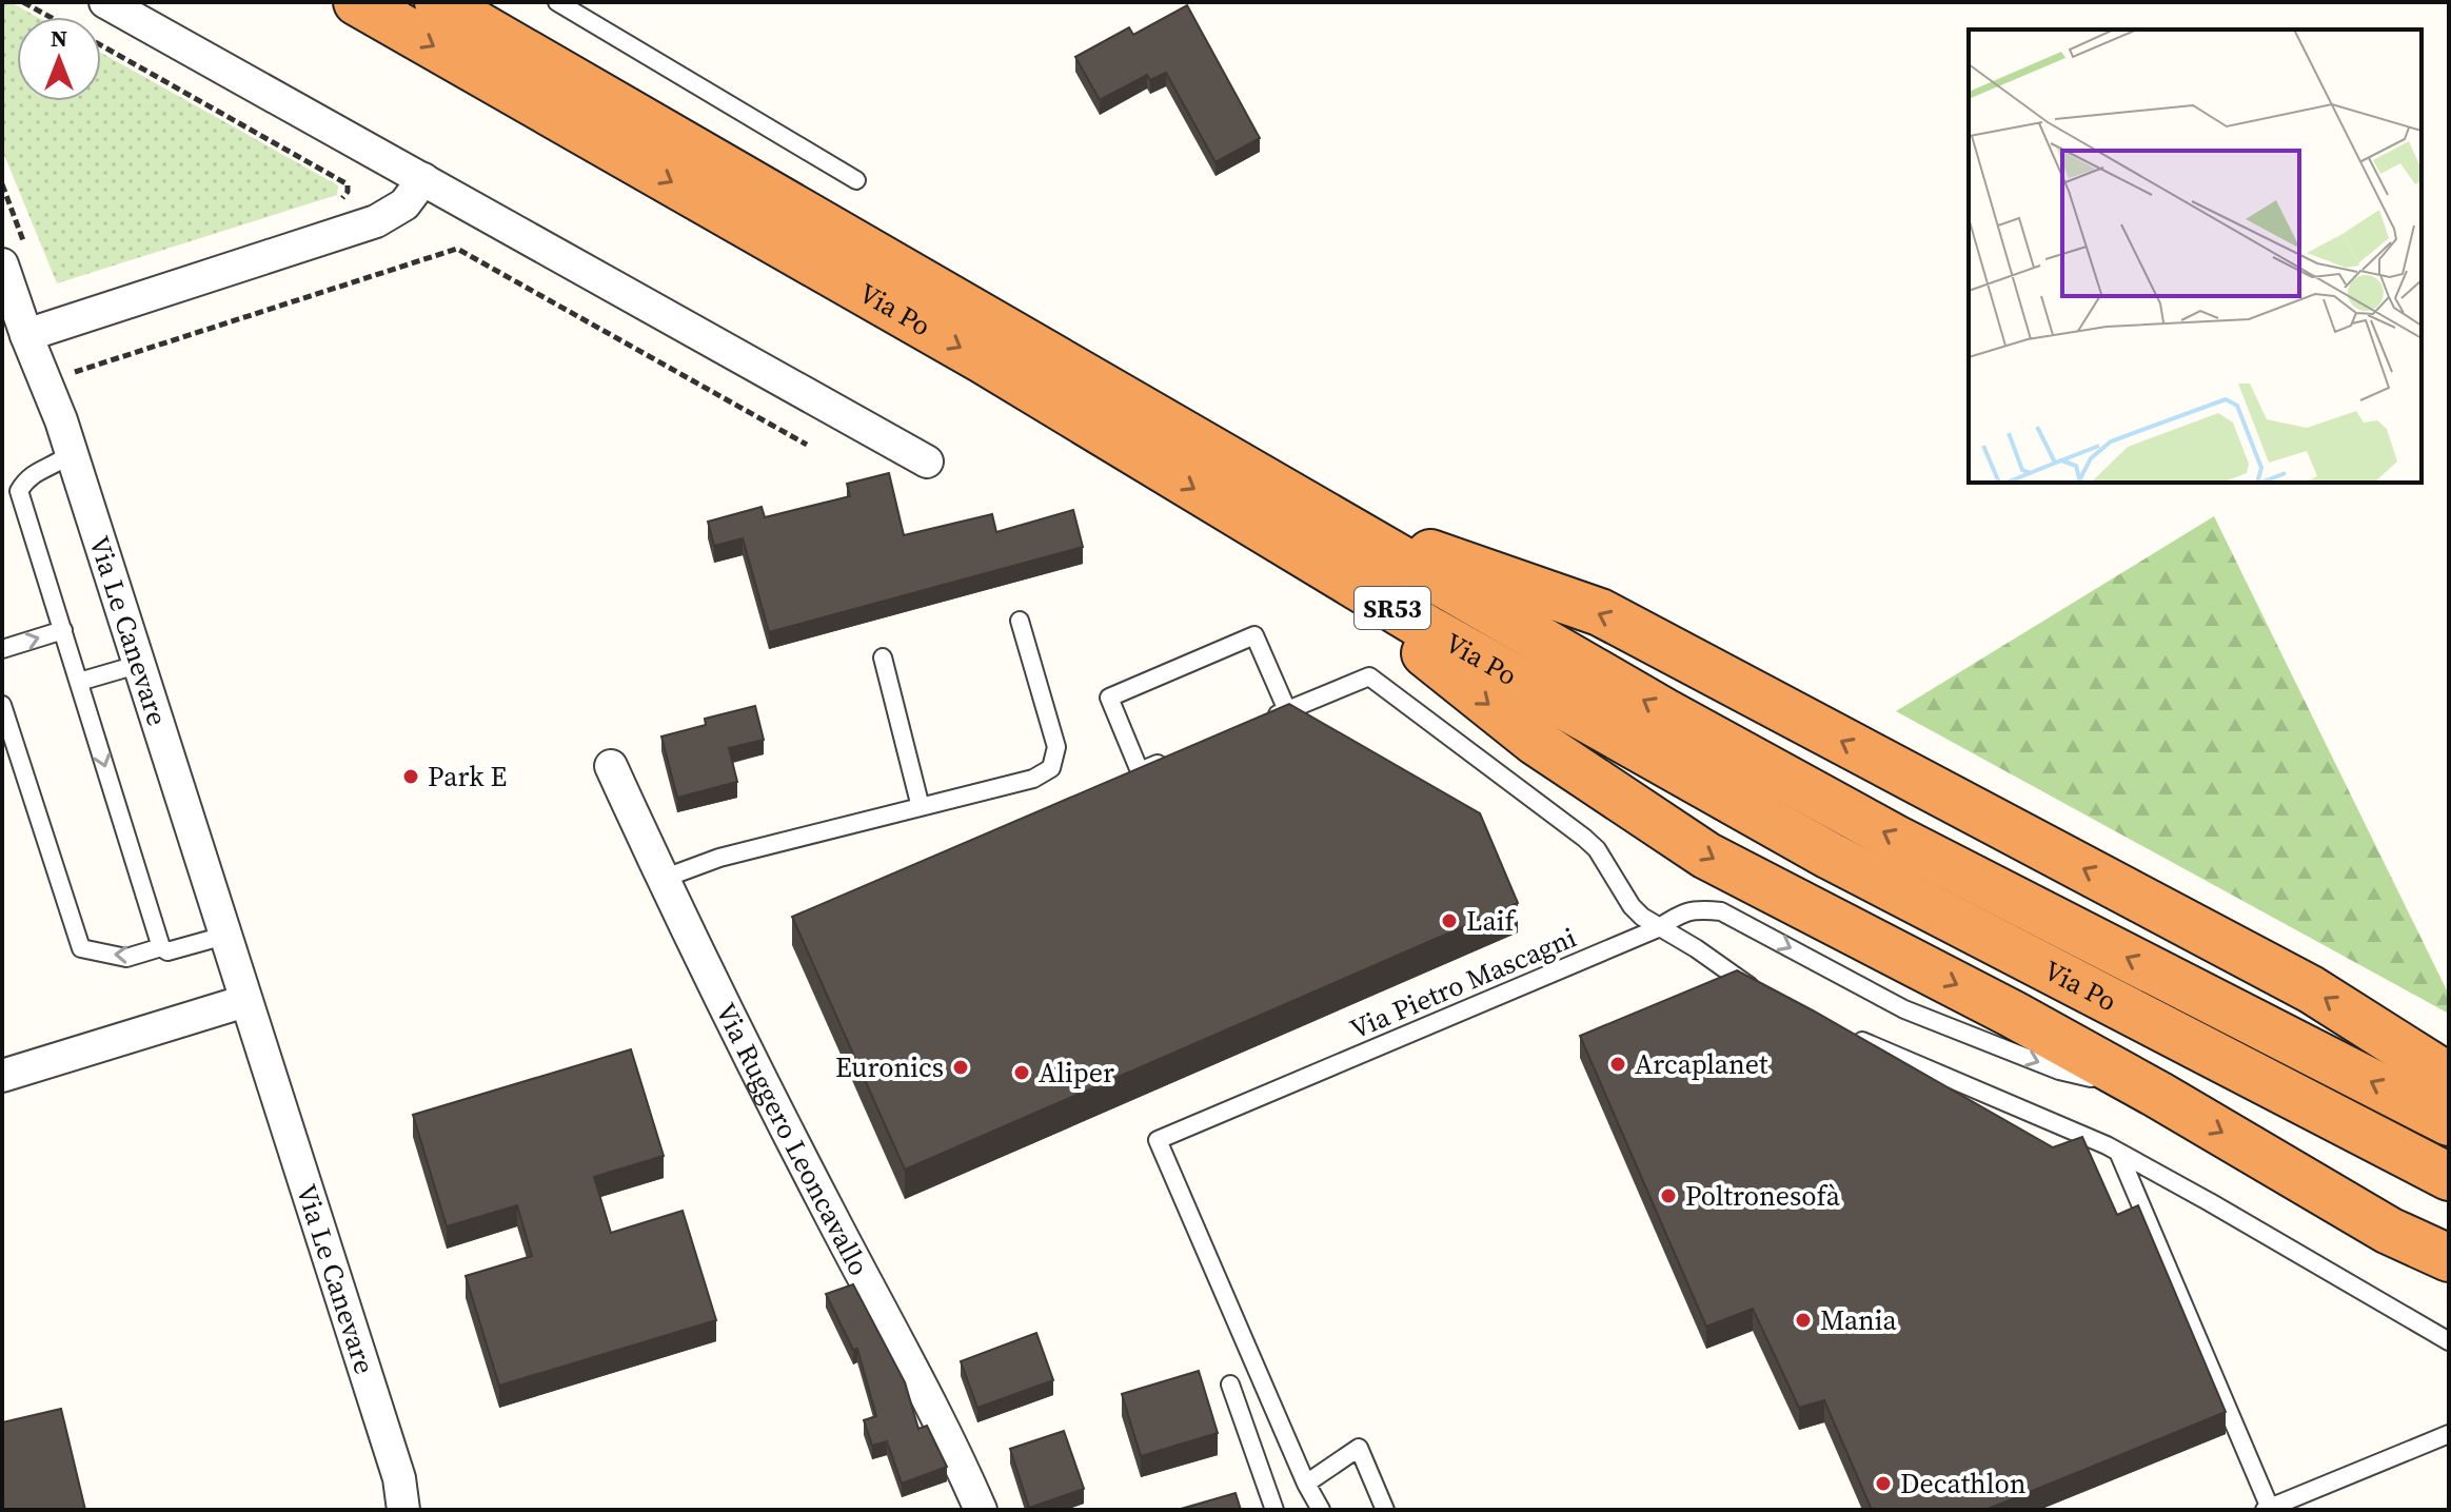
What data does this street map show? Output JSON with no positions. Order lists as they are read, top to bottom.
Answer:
{
  "streets": {
    "highway": ["Via Po", "SR53"],
    "street": ["Via Le Canevare", "Via Ruggero Leoncavallo"],
    "lane": ["Via Pietro Mascagni"]
  },
  "places": [
    "Park E",
    "Laif",
    "Arcaplanet",
    "Euronics",
    "Aliper",
    "Poltronesofà",
    "Mania",
    "Decathlon"
  ],
  "north": "top"
}
